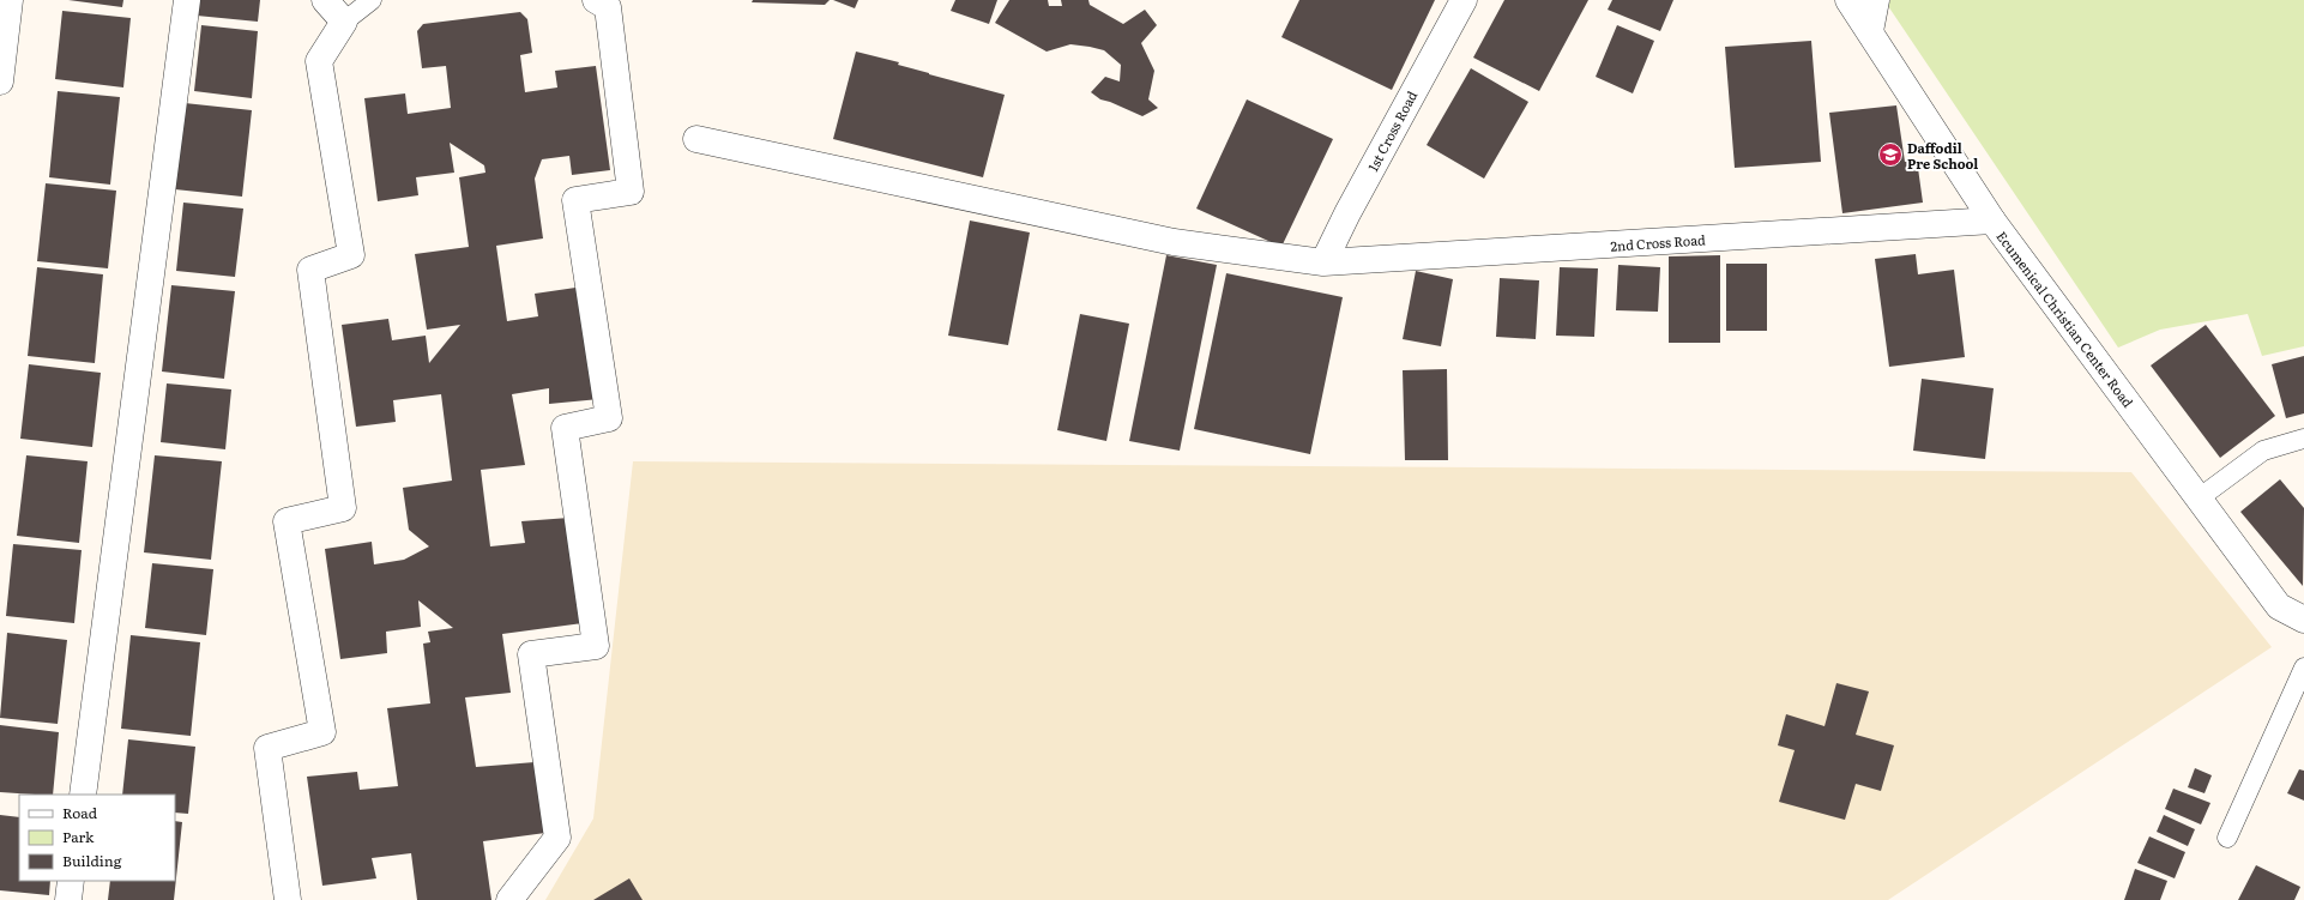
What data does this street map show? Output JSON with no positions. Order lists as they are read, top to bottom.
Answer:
{
  "streets": {
    "street": ["1st Cross Road", "2nd Cross Road", "Ecumenical Christian Center Road"]
  },
  "crossings": [
    ["1st Cross Road", "2nd Cross Road"],
    ["2nd Cross Road", "Ecumenical Christian Center Road"]
  ],
  "places": {
    "school or university": ["Daffodil Pre School"]
  },
  "legend": ["Road", "Park", "Building"]
}
